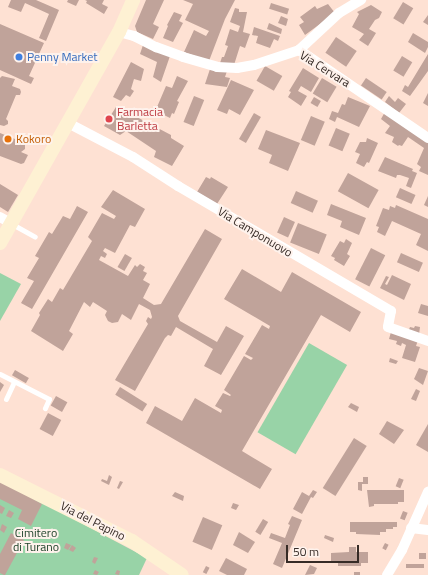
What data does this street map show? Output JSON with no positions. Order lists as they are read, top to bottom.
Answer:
{
  "streets": {
    "main road": ["Via del Papino"],
    "street": ["Via Cervara", "Via Camponuovo"]
  },
  "parks": ["Cimitero di Turano"],
  "places": ["Penny Market", "Farmacia Barletta", "Kokoro"],
  "scale_bar": "50 m"
}
